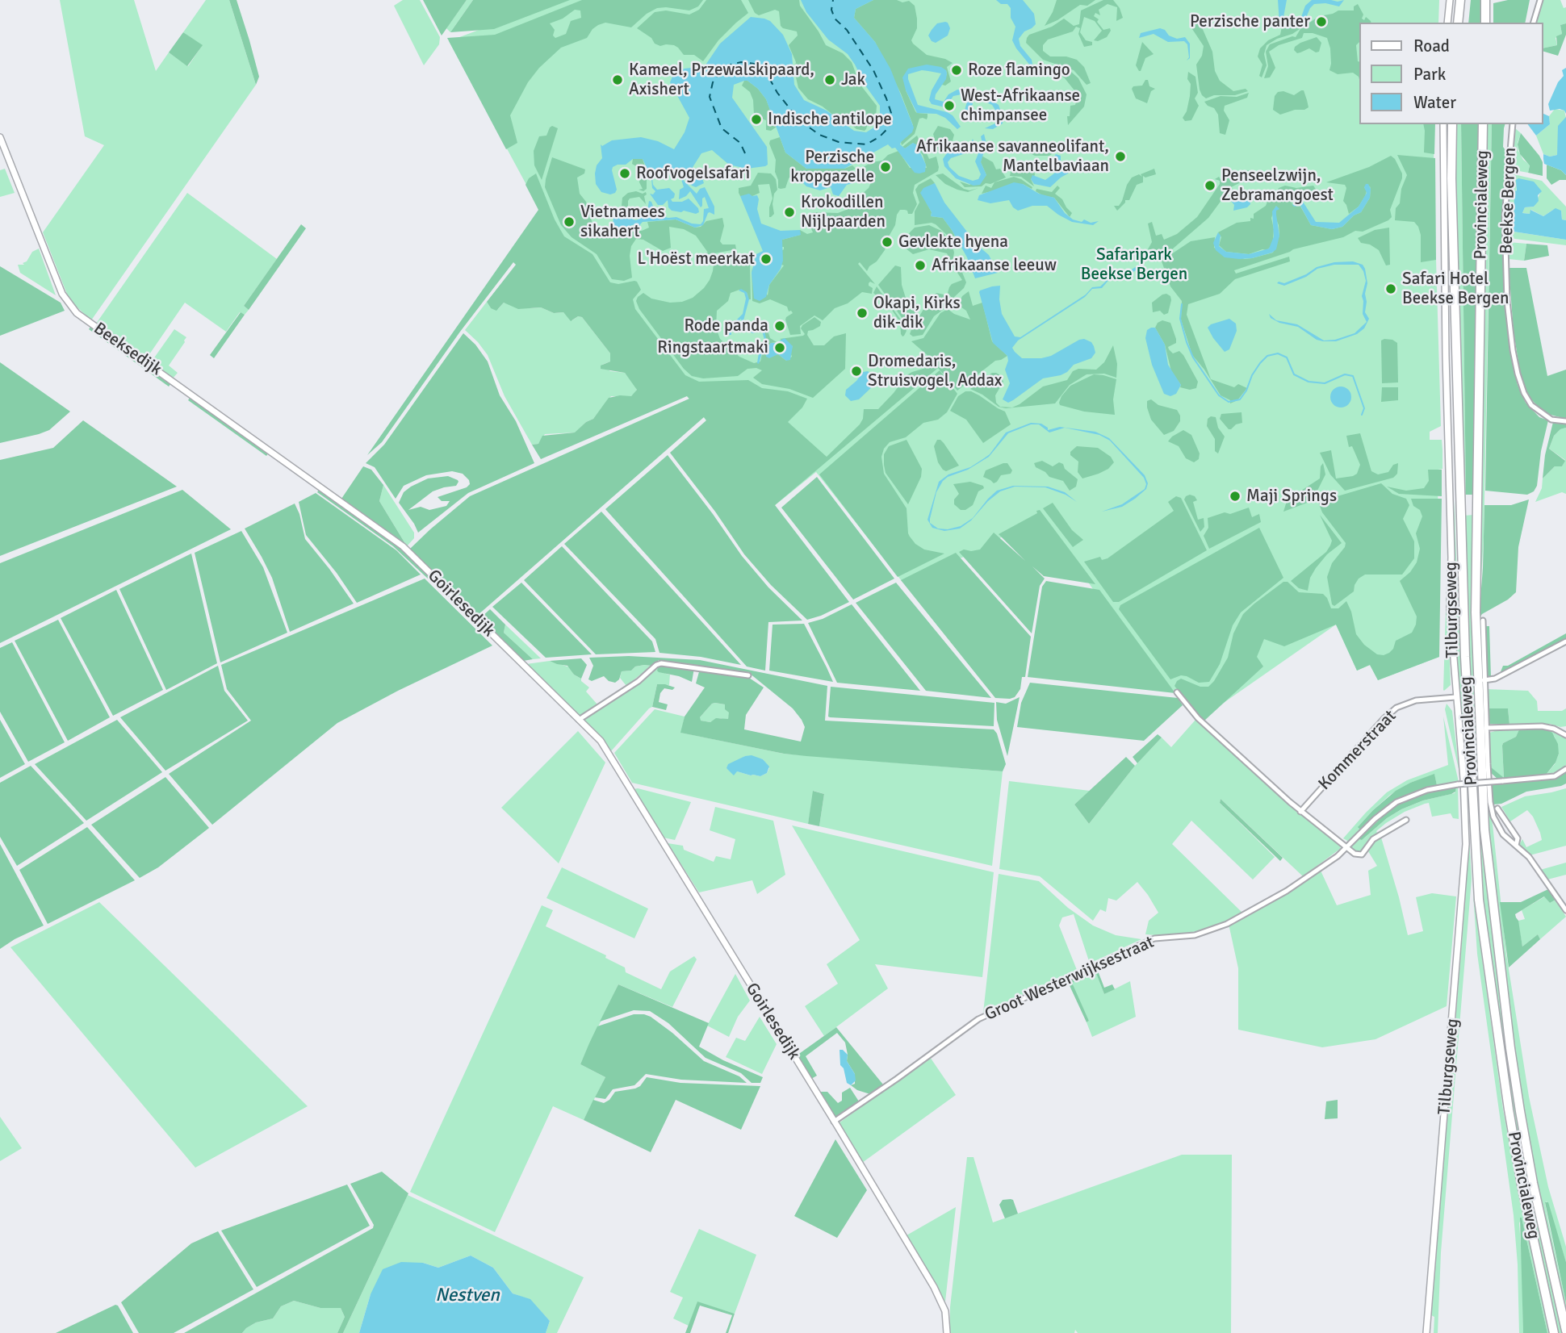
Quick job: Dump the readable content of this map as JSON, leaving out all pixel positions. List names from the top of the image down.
{
  "streets": {
    "highway": ["Provincialeweg"],
    "street": [
      "Beekse Bergen",
      "Beeksedijk",
      "Goirlesedijk",
      "Tilburgseweg",
      "Kommerstraat",
      "Groot Westerwijksestraat"
    ]
  },
  "crossings": [
    ["Beeksedijk", "Goirlesedijk"],
    ["Goirlesedijk", "Groot Westerwijksestraat"],
    ["Tilburgseweg", "Kommerstraat"]
  ],
  "water": ["Nestven"],
  "parks": ["Safaripark Beekse Bergen"],
  "places": [
    "Perzische panter",
    "Roze flamingo",
    "Kameel, Przewalskipaard, Axishert",
    "Jak",
    "West-Afrikaanse chimpansee",
    "Indische antilope",
    "Afrikaanse savanneolifant, Mantelbaviaan",
    "Perzische kropgazelle",
    "Roofvogelsafari",
    "Penseelzwijn, Zebramangoest",
    "Krokodillen Nijlpaarden",
    "Vietnamees sikahert",
    "Gevlekte hyena",
    "L'Hoëst meerkat",
    "Afrikaanse leeuw",
    "Safari Hotel Beekse Bergen",
    "Okapi, Kirks dik-dik",
    "Rode panda",
    "Ringstaartmaki",
    "Dromedaris, Struisvogel, Addax",
    "Maji Springs"
  ],
  "legend": ["Road", "Park", "Water"]
}
